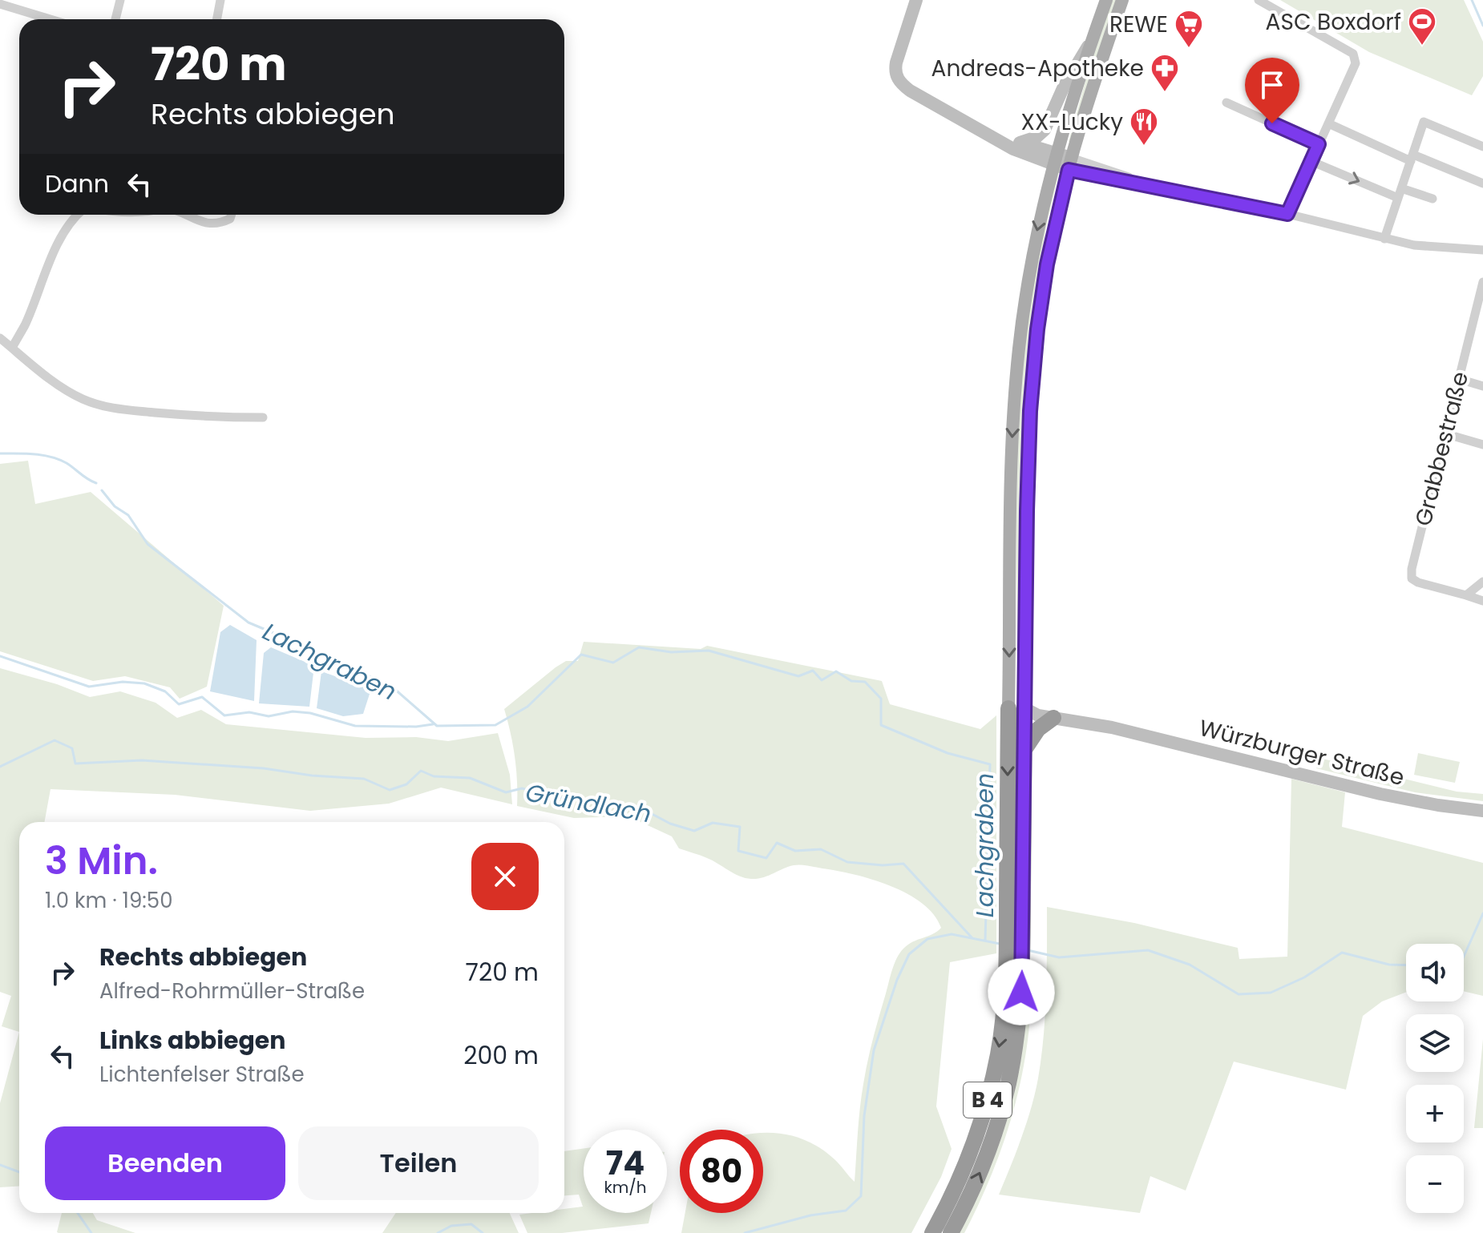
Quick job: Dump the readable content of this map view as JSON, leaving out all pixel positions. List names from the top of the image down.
{
  "streets": {
    "highway": ["B 4"],
    "main road": ["Würzburger Straße"],
    "street": ["Grabbestraße"]
  },
  "crossings": [
    ["Würzburger Straße", "B 4"]
  ],
  "water": ["Lachgraben", "Gründlach"],
  "places": {
    "sports": ["ASC Boxdorf"],
    "supermarket": ["REWE"],
    "pharmacy": ["Andreas-Apotheke"],
    "restaurant": ["XX-Lucky"]
  },
  "page": {
    "turn": ["720 m", "Rechts abbiegen"],
    "then": "Dann",
    "heading": ["3 Min.", "1.0 km · 19:50"],
    "list": [
      {
        "name": "Rechts abbiegen",
        "note": "Alfred-Rohrmüller-Straße",
        "value": "720 m"
      },
      {
        "name": "Links abbiegen",
        "note": "Lichtenfelser Straße",
        "value": "200 m"
      }
    ],
    "map_buttons": ["+", "−"],
    "buttons": ["Beenden", "Teilen"],
    "speed": "74 km/h",
    "limit": "80"
  }
}
